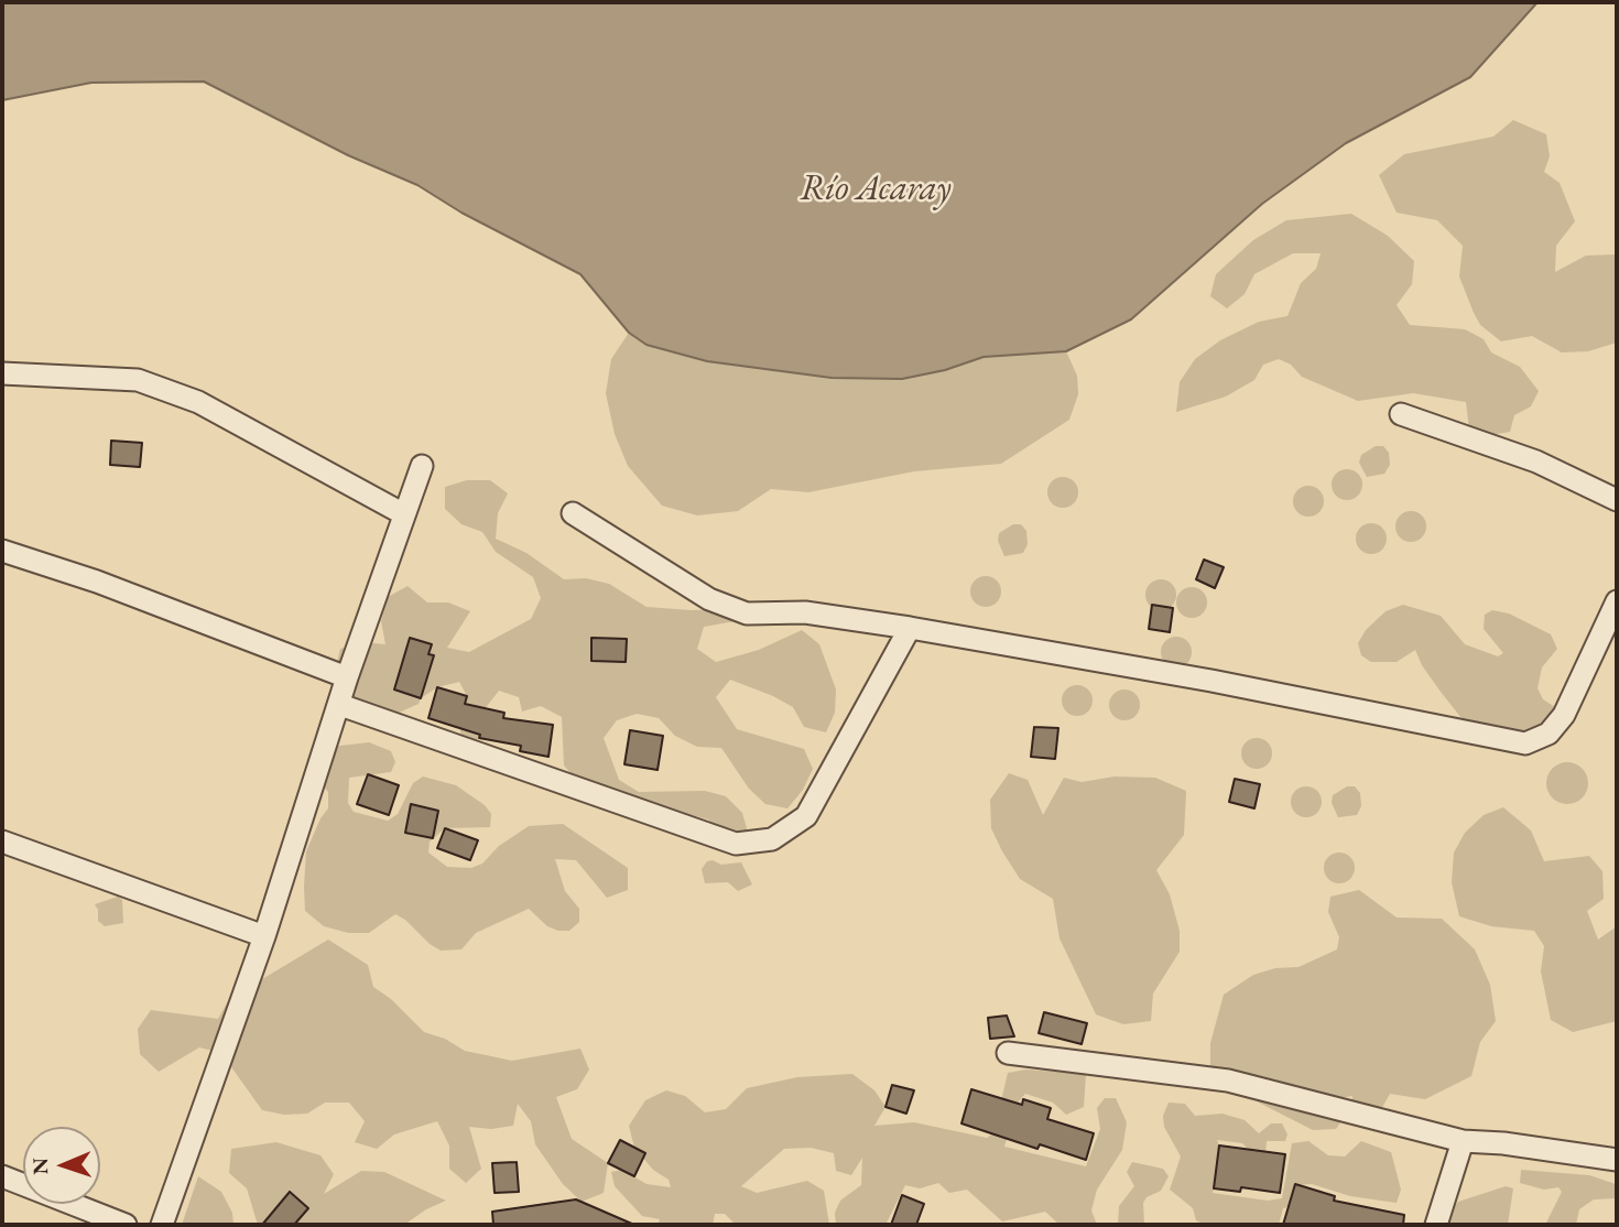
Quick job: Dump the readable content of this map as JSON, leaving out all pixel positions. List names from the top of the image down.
{
  "water": ["Río Acaray"],
  "north": "left"
}
